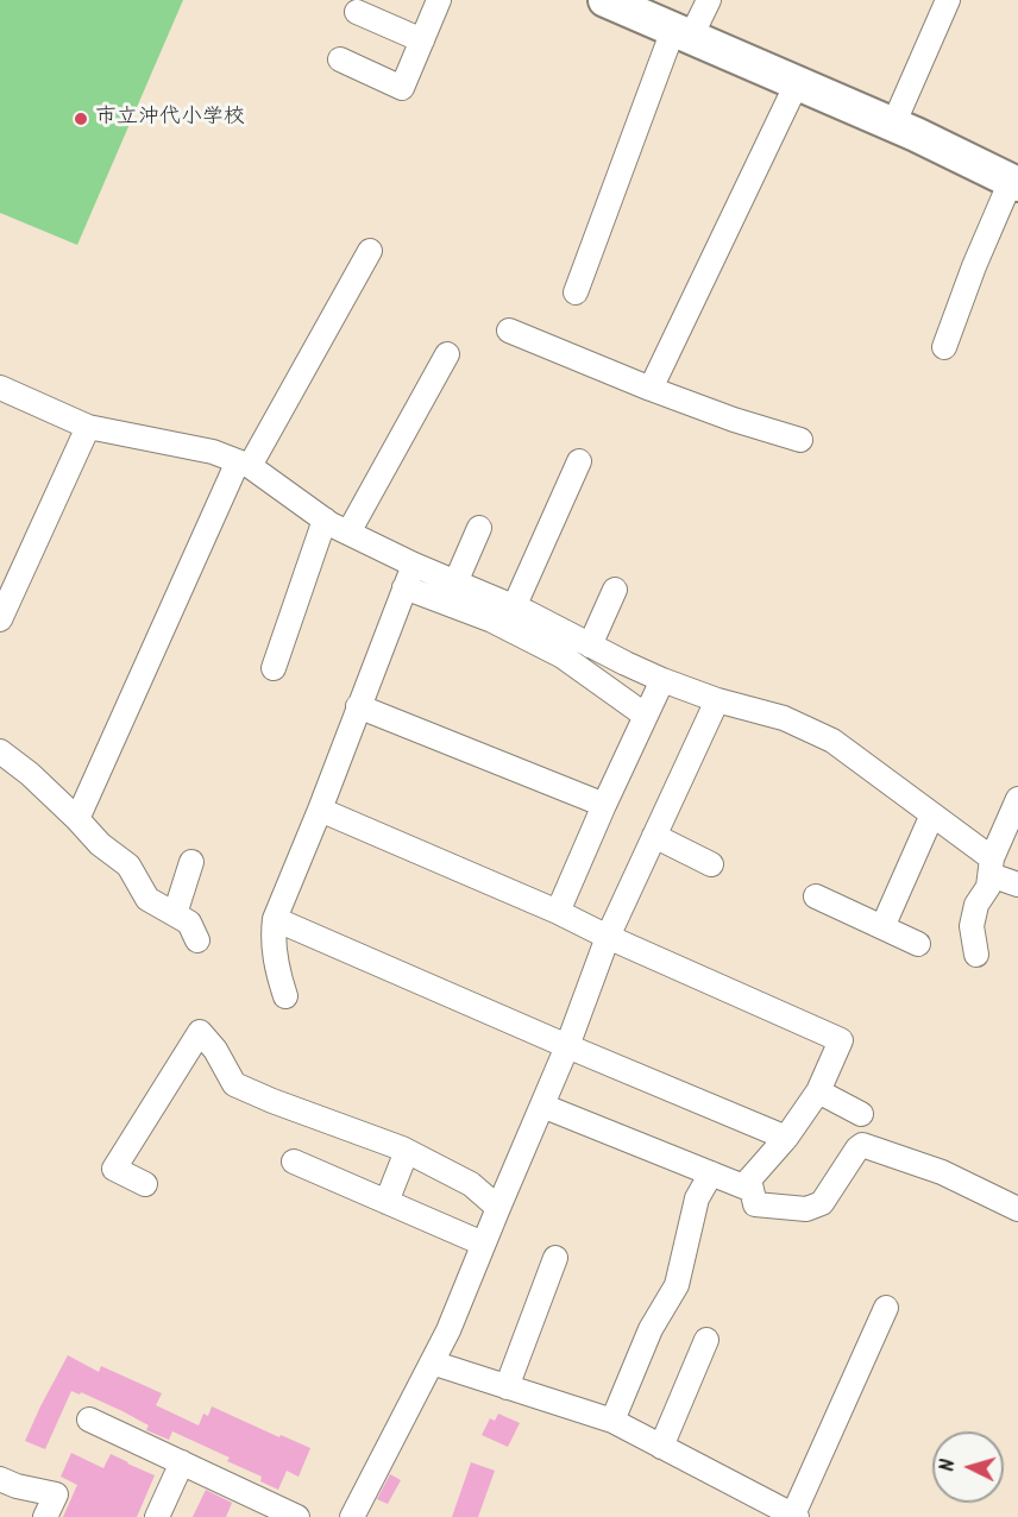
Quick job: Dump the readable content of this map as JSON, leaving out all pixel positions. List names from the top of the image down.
{
  "places": ["市立沖代小学校"],
  "north": "left"
}
